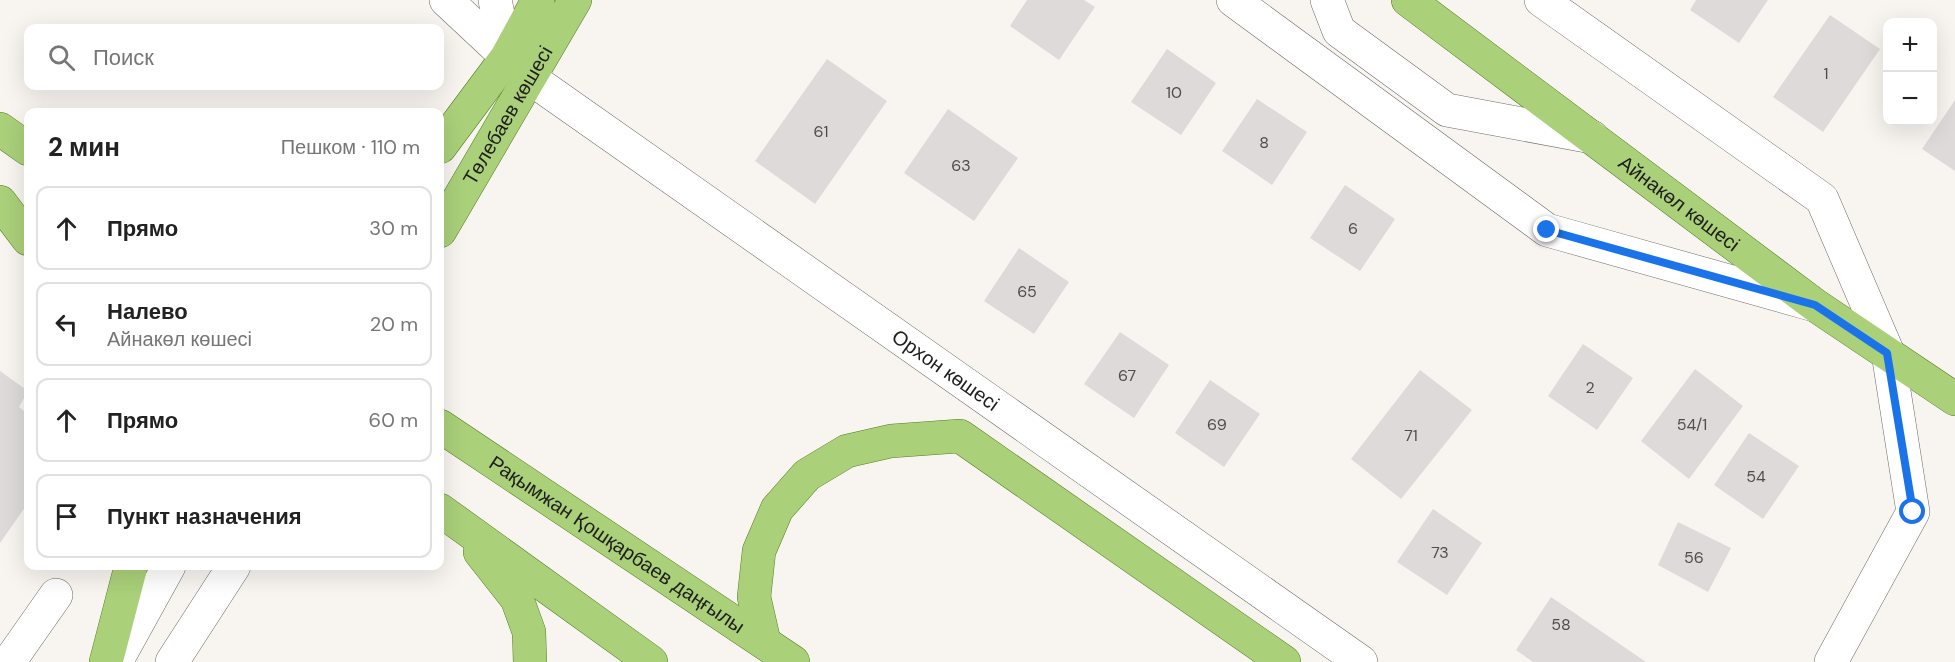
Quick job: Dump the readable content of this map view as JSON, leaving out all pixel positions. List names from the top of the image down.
{
  "streets": {
    "main road": ["Төлебаев көшесі", "Айнакөл көшесі", "Рақымжан Қошқарбаев даңғылы"],
    "street": ["Орхон көшесі"]
  },
  "crossings": [
    ["Төлебаев көшесі", "Орхон көшесі"]
  ],
  "house_numbers": [
    "1",
    "10",
    "61",
    "8",
    "63",
    "6",
    "65",
    "67",
    "2",
    "69",
    "54/1",
    "71",
    "54",
    "73",
    "56",
    "58"
  ],
  "page": {
    "map_buttons": ["+", "−"],
    "search": "Поиск",
    "heading": ["2 мин", "Пешком · 110 m"],
    "list": [
      ["Прямо", "30 m"],
      ["Налево", "Айнакөл көшесі", "20 m"],
      ["Прямо", "60 m"],
      "Пункт назначения"
    ]
  }
}
